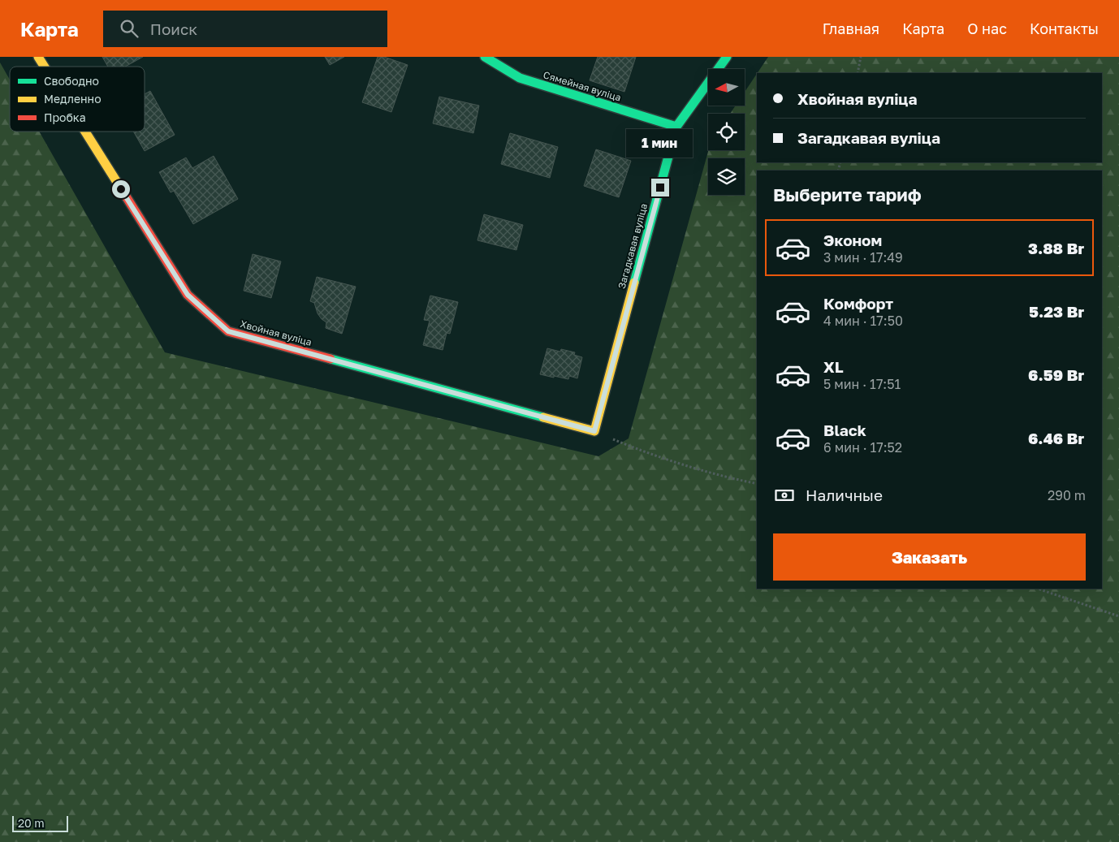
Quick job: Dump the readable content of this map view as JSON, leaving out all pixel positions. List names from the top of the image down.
{
  "streets": {
    "street": ["Сямейная вуліца", "Загадкавая вуліца", "Хвойная вуліца"]
  },
  "crossings": [
    ["Сямейная вуліца", "Загадкавая вуліца"],
    ["Загадкавая вуліца", "Хвойная вуліца"]
  ],
  "legend": ["Свободно", "Медленно", "Пробка"],
  "scale_bar": "20 m",
  "north": "left",
  "page": {
    "header": "Карта",
    "search": "Поиск",
    "nav": [
      "Главная",
      "Карта",
      "О нас",
      "Контакты"
    ],
    "banner": ["Хвойная вуліца", "Загадкавая вуліца"],
    "bubble": "1 мин",
    "heading": "Выберите тариф",
    "list": [
      {
        "name": "Эконом",
        "note": "3 мин · 17:49",
        "value": "3.88 Br"
      },
      {
        "name": "Комфорт",
        "note": "4 мин · 17:50",
        "value": "5.23 Br"
      },
      {
        "name": "XL",
        "note": "5 мин · 17:51",
        "value": "6.59 Br"
      },
      {
        "name": "Black",
        "note": "6 мин · 17:52",
        "value": "6.46 Br"
      }
    ],
    "pay": ["Наличные", "290 m"],
    "buttons": "Заказать",
    "scale": "20 m"
  }
}
